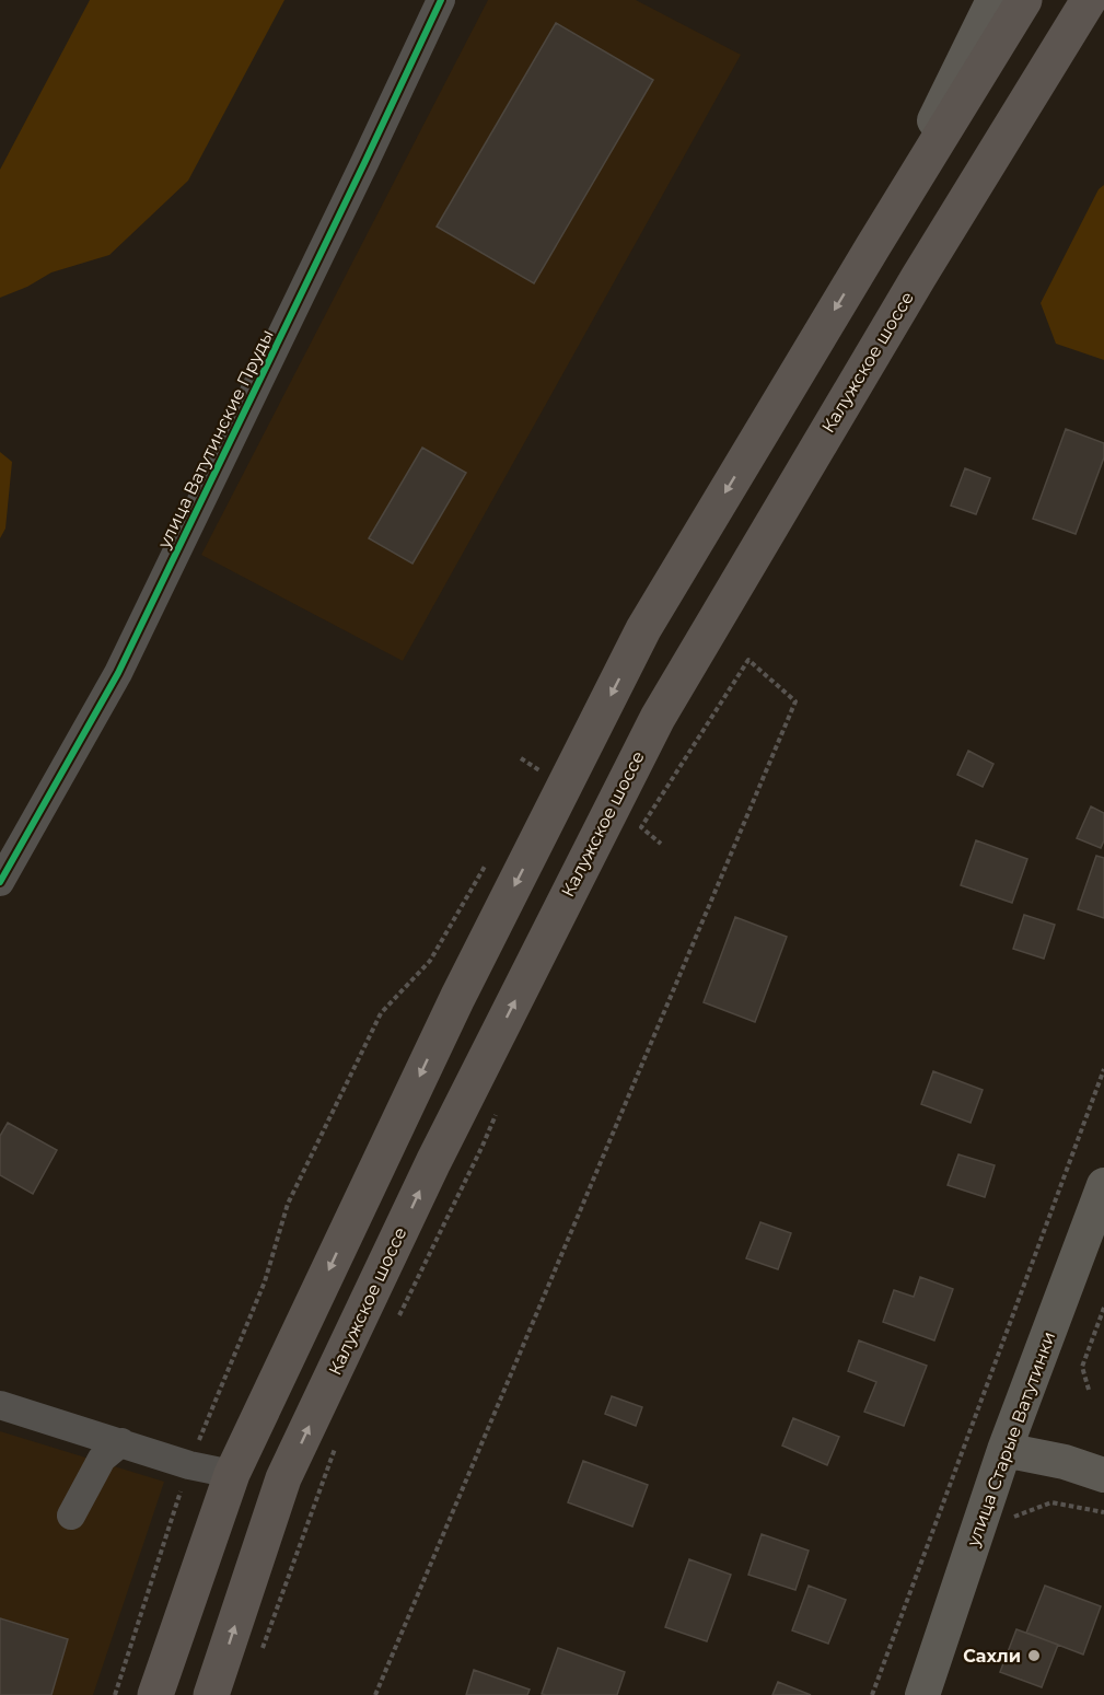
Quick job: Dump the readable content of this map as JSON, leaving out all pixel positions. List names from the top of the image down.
{
  "streets": {
    "highway": ["Калужское шоссе"],
    "main road": ["улица Старые Ватутинки"],
    "street": ["улица Ватутинские Пруды"]
  },
  "places": ["Сахли"]
}
